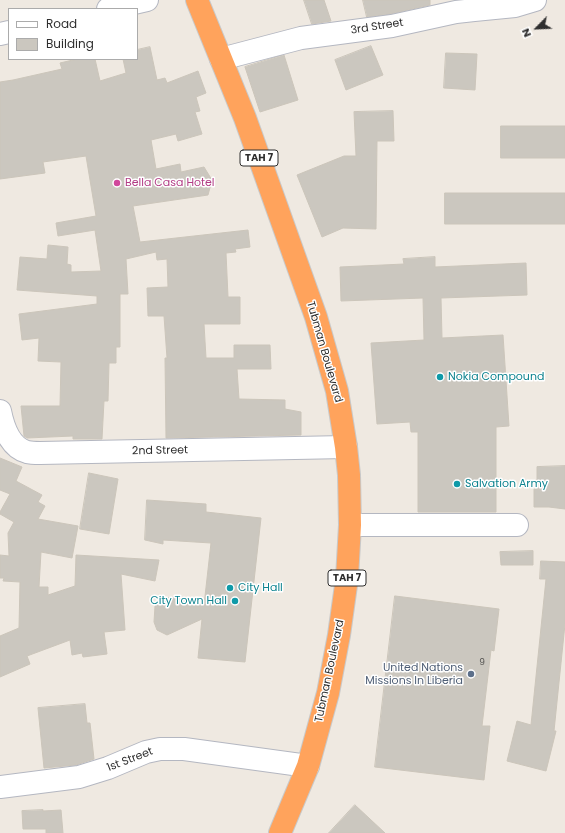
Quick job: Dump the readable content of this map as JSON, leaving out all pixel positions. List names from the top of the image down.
{
  "streets": {
    "highway": ["TAH 7", "Tubman Boulevard"],
    "street": ["3rd Street", "2nd Street", "1st Street"]
  },
  "crossings": [
    ["3rd Street", "Tubman Boulevard"],
    ["Tubman Boulevard", "2nd Street"],
    ["Tubman Boulevard", "1st Street"]
  ],
  "places": [
    "Bella Casa Hotel",
    "Nokia Compound",
    "Salvation Army",
    "City Hall",
    "City Town Hall",
    "United Nations Missions In Liberia"
  ],
  "house_numbers": ["9"],
  "legend": ["Road", "Building"],
  "north": "bottom left"
}
